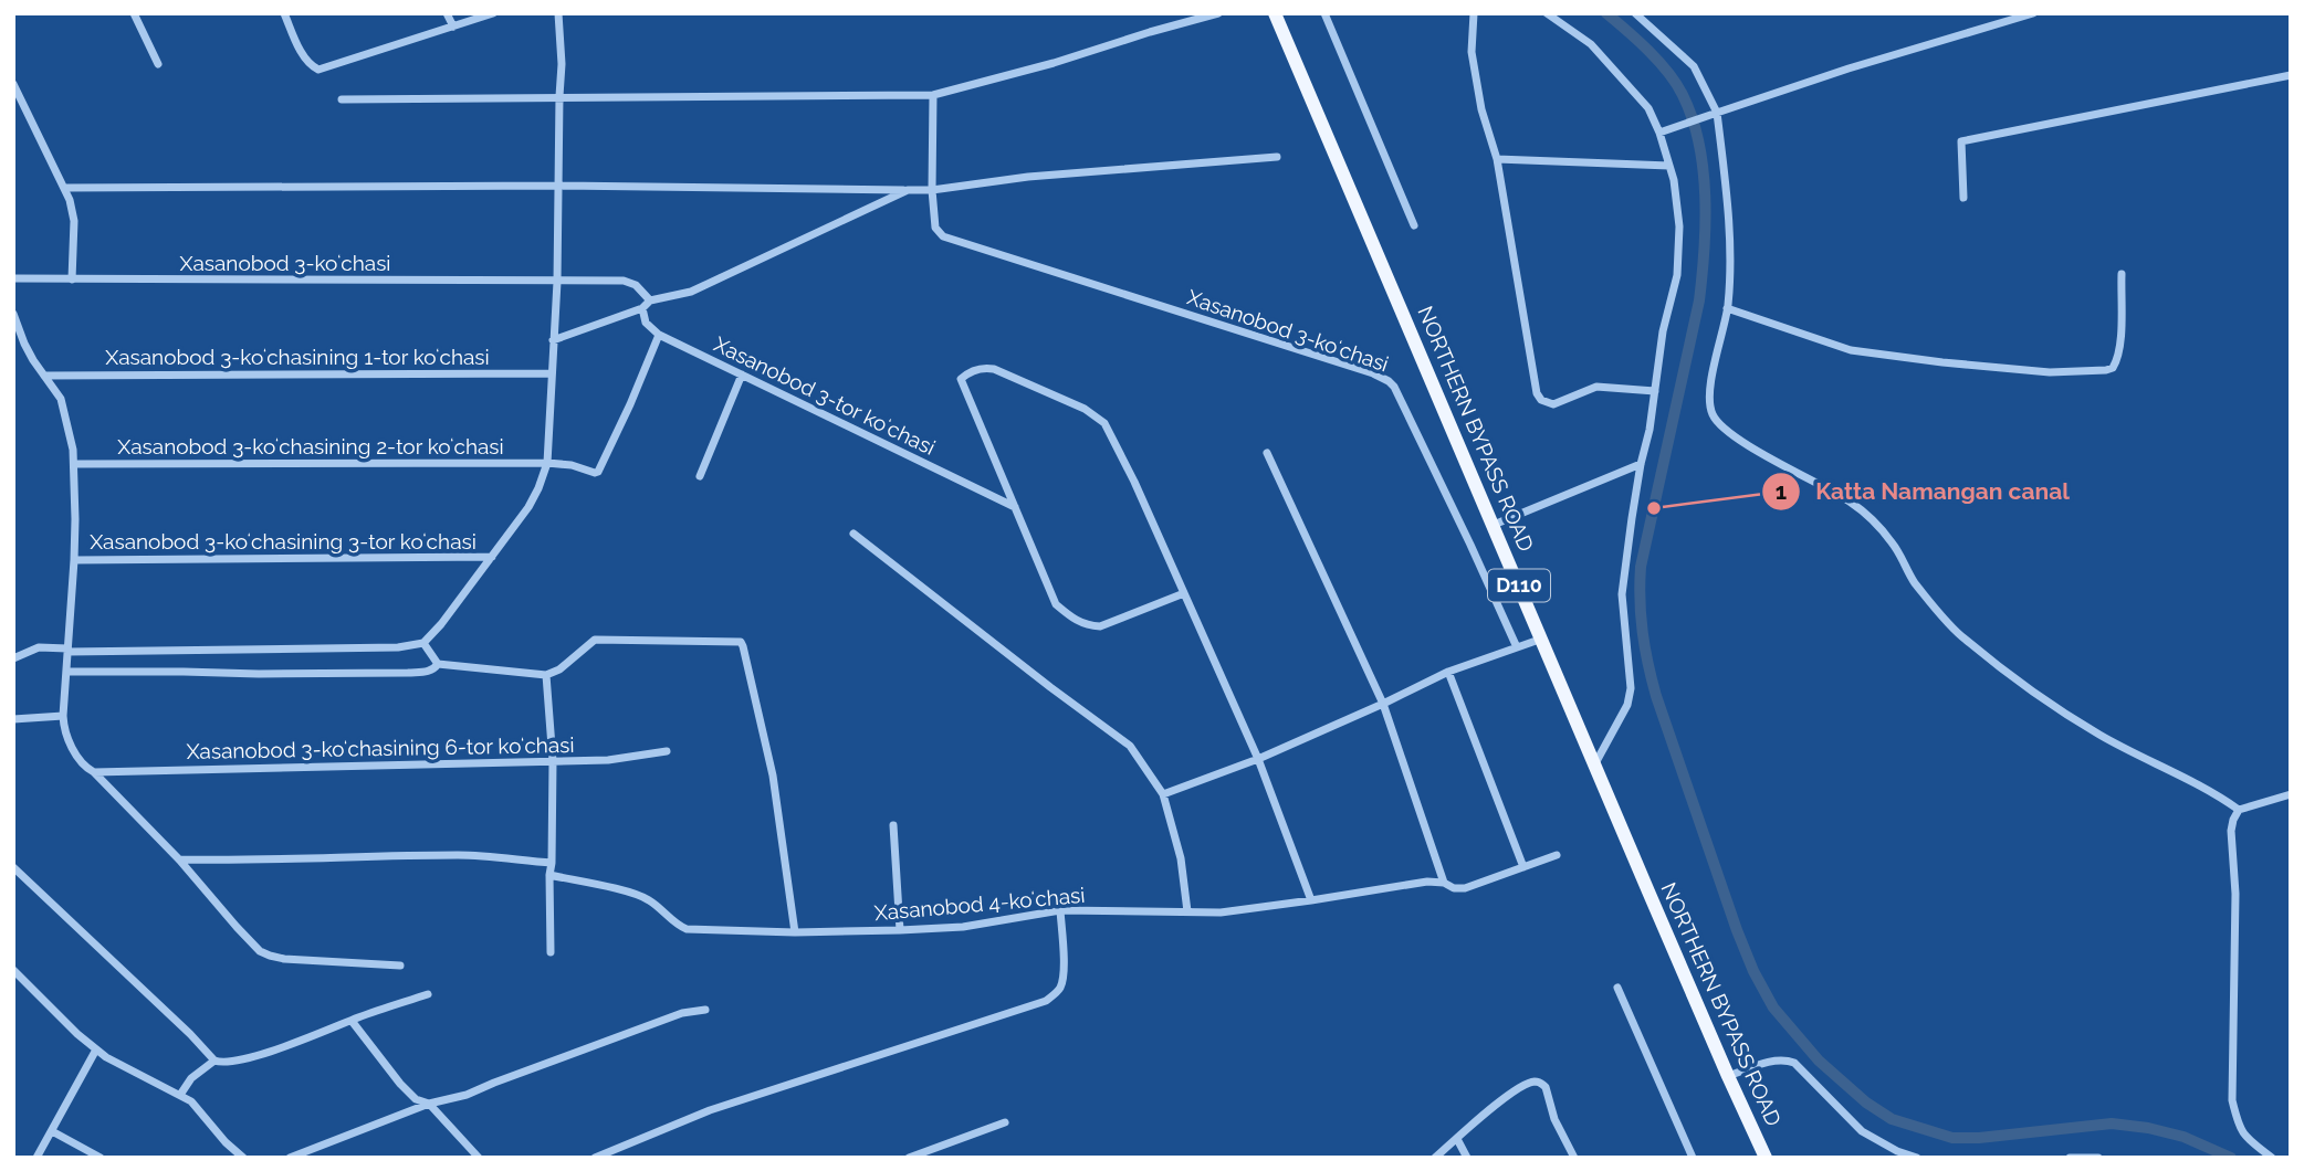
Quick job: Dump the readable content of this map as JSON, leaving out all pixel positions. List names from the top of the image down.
{
  "streets": {
    "main road": ["NORTHERN BYPASS ROAD", "D110"],
    "street": [
      "Xasanobod 3-koʻchasi",
      "Xasanobod 3-koʻchasining 1-tor koʻchasi",
      "Xasanobod 3-tor koʻchasi",
      "Xasanobod 3-koʻchasining 2-tor koʻchasi",
      "Xasanobod 3-koʻchasining 3-tor koʻchasi",
      "Xasanobod 3-koʻchasining 6-tor koʻchasi",
      "Xasanobod 4-koʻchasi"
    ]
  },
  "crossings": [
    ["Xasanobod 3-tor koʻchasi", "Xasanobod 3-koʻchasining 2-tor koʻchasi"]
  ],
  "places": ["Katta Namangan canal"]
}
